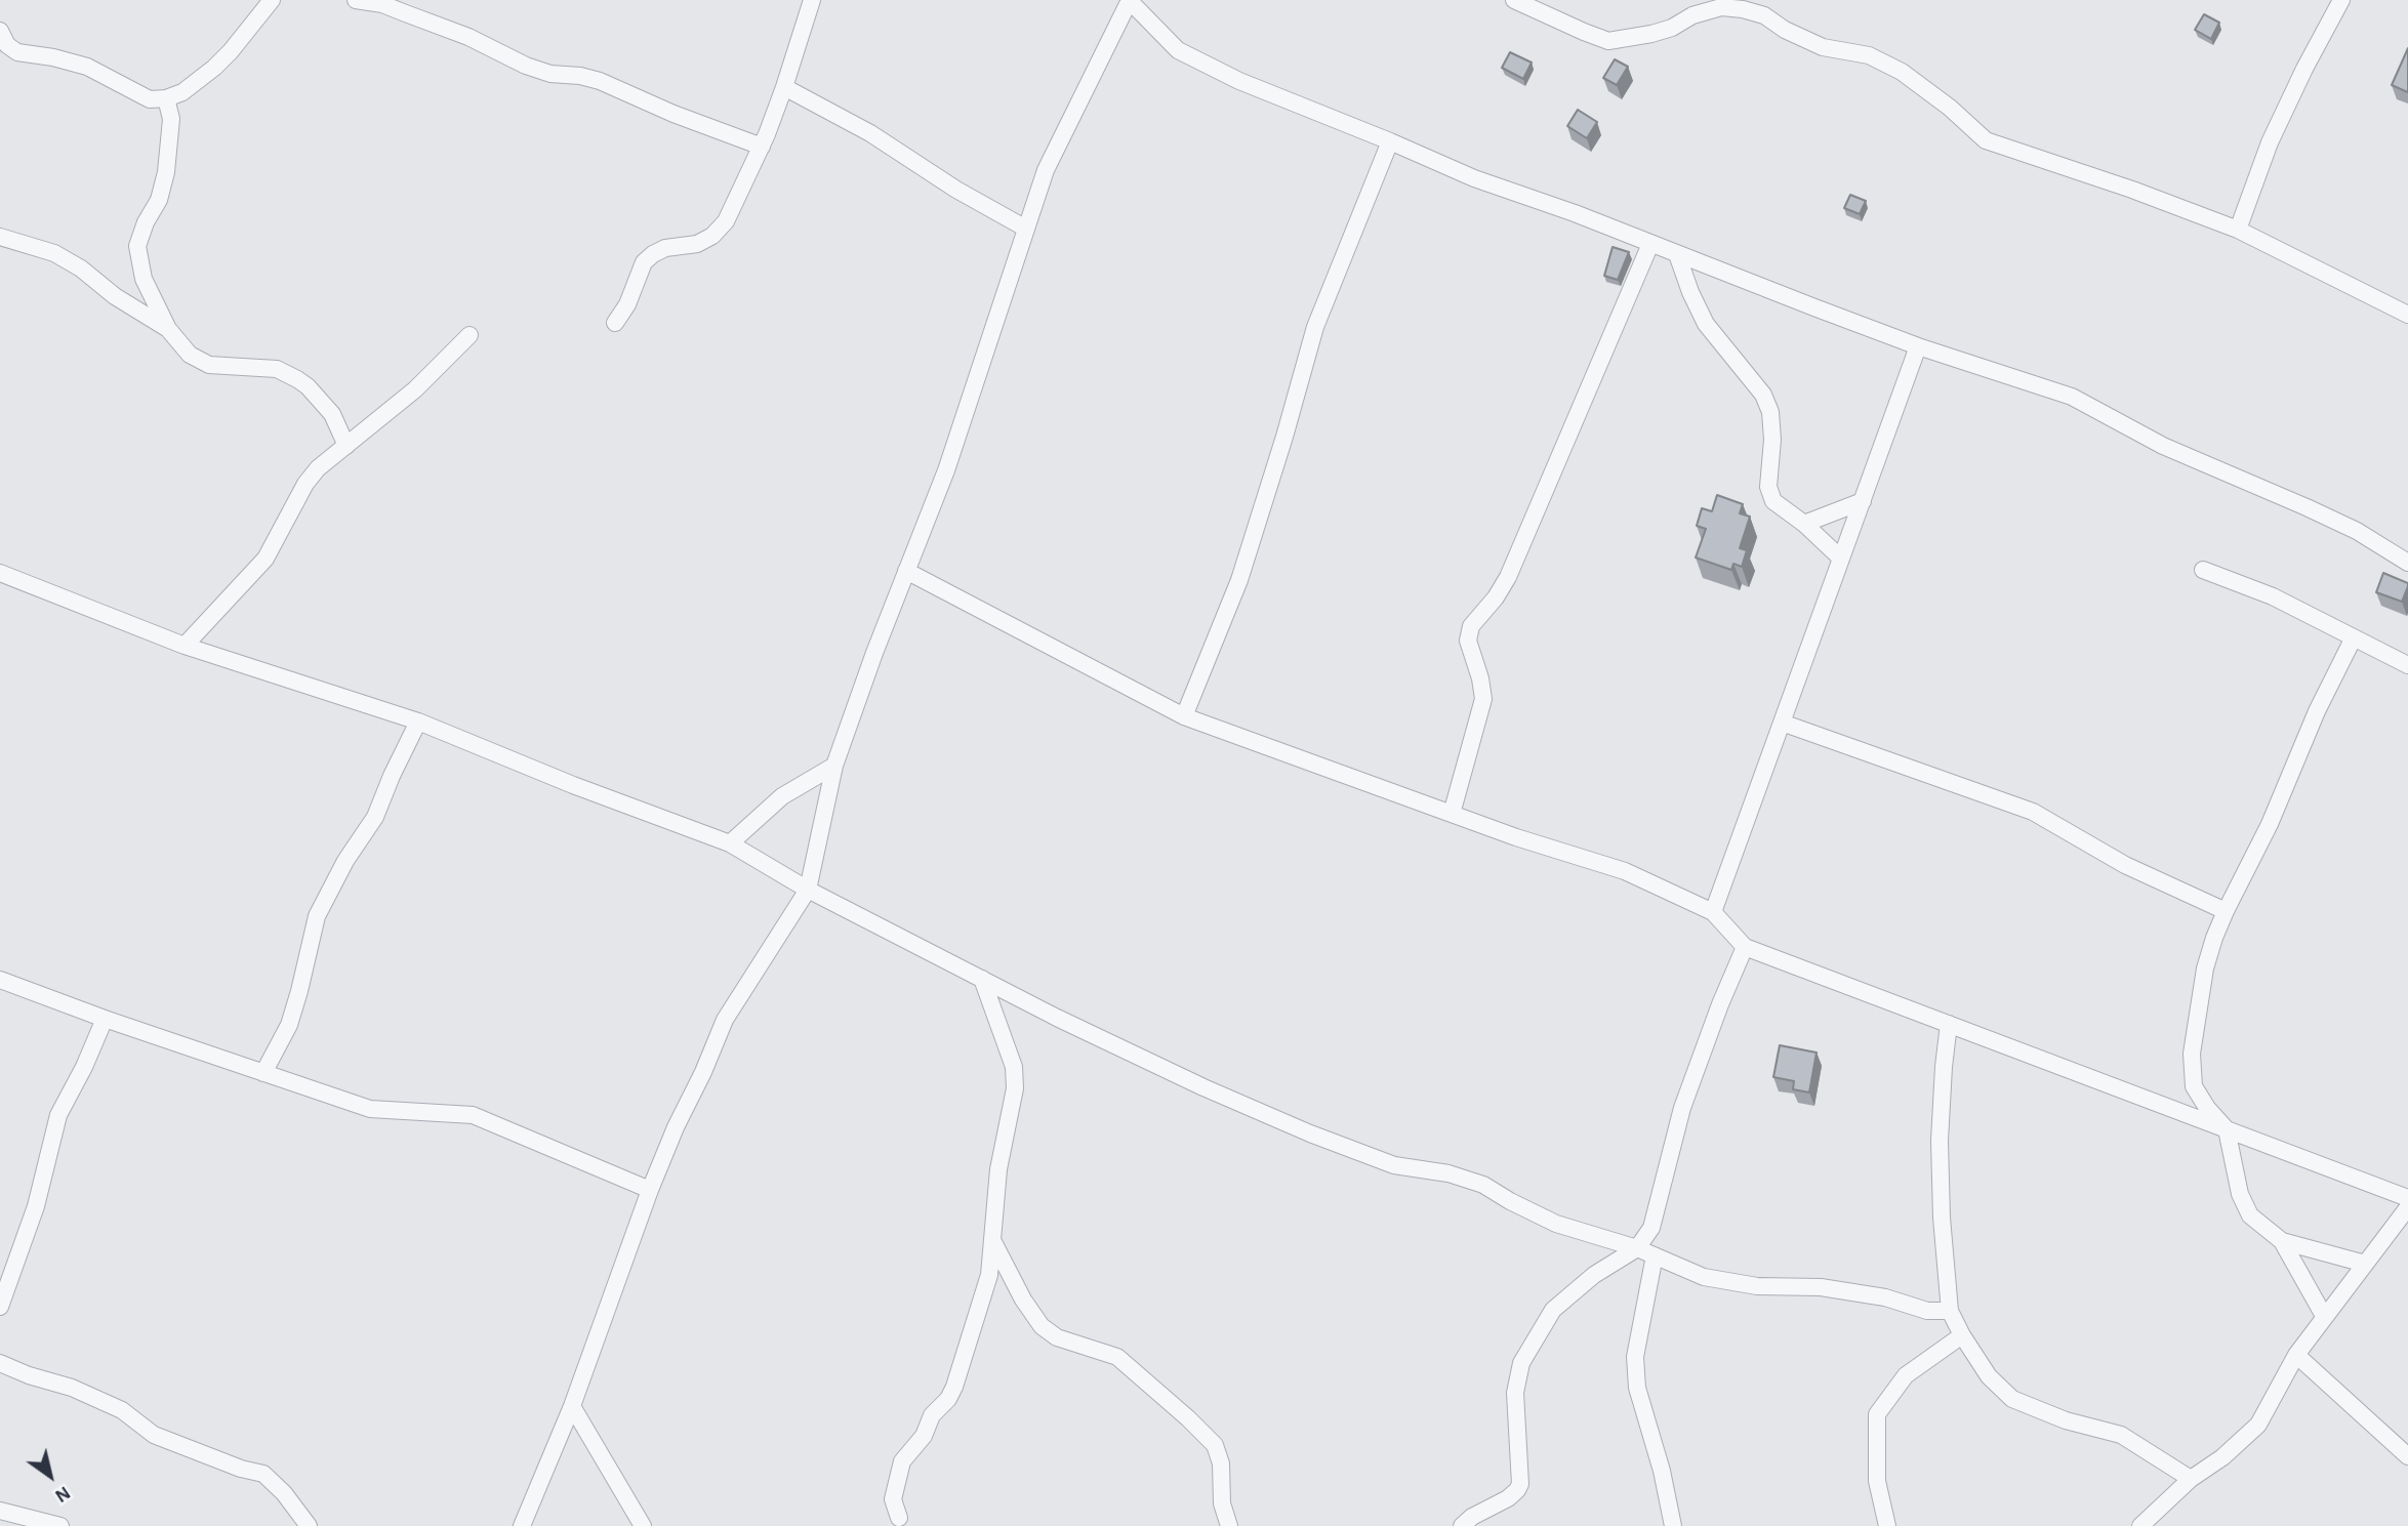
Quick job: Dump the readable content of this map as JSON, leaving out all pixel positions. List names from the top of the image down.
{
  "north": "bottom right"
}
